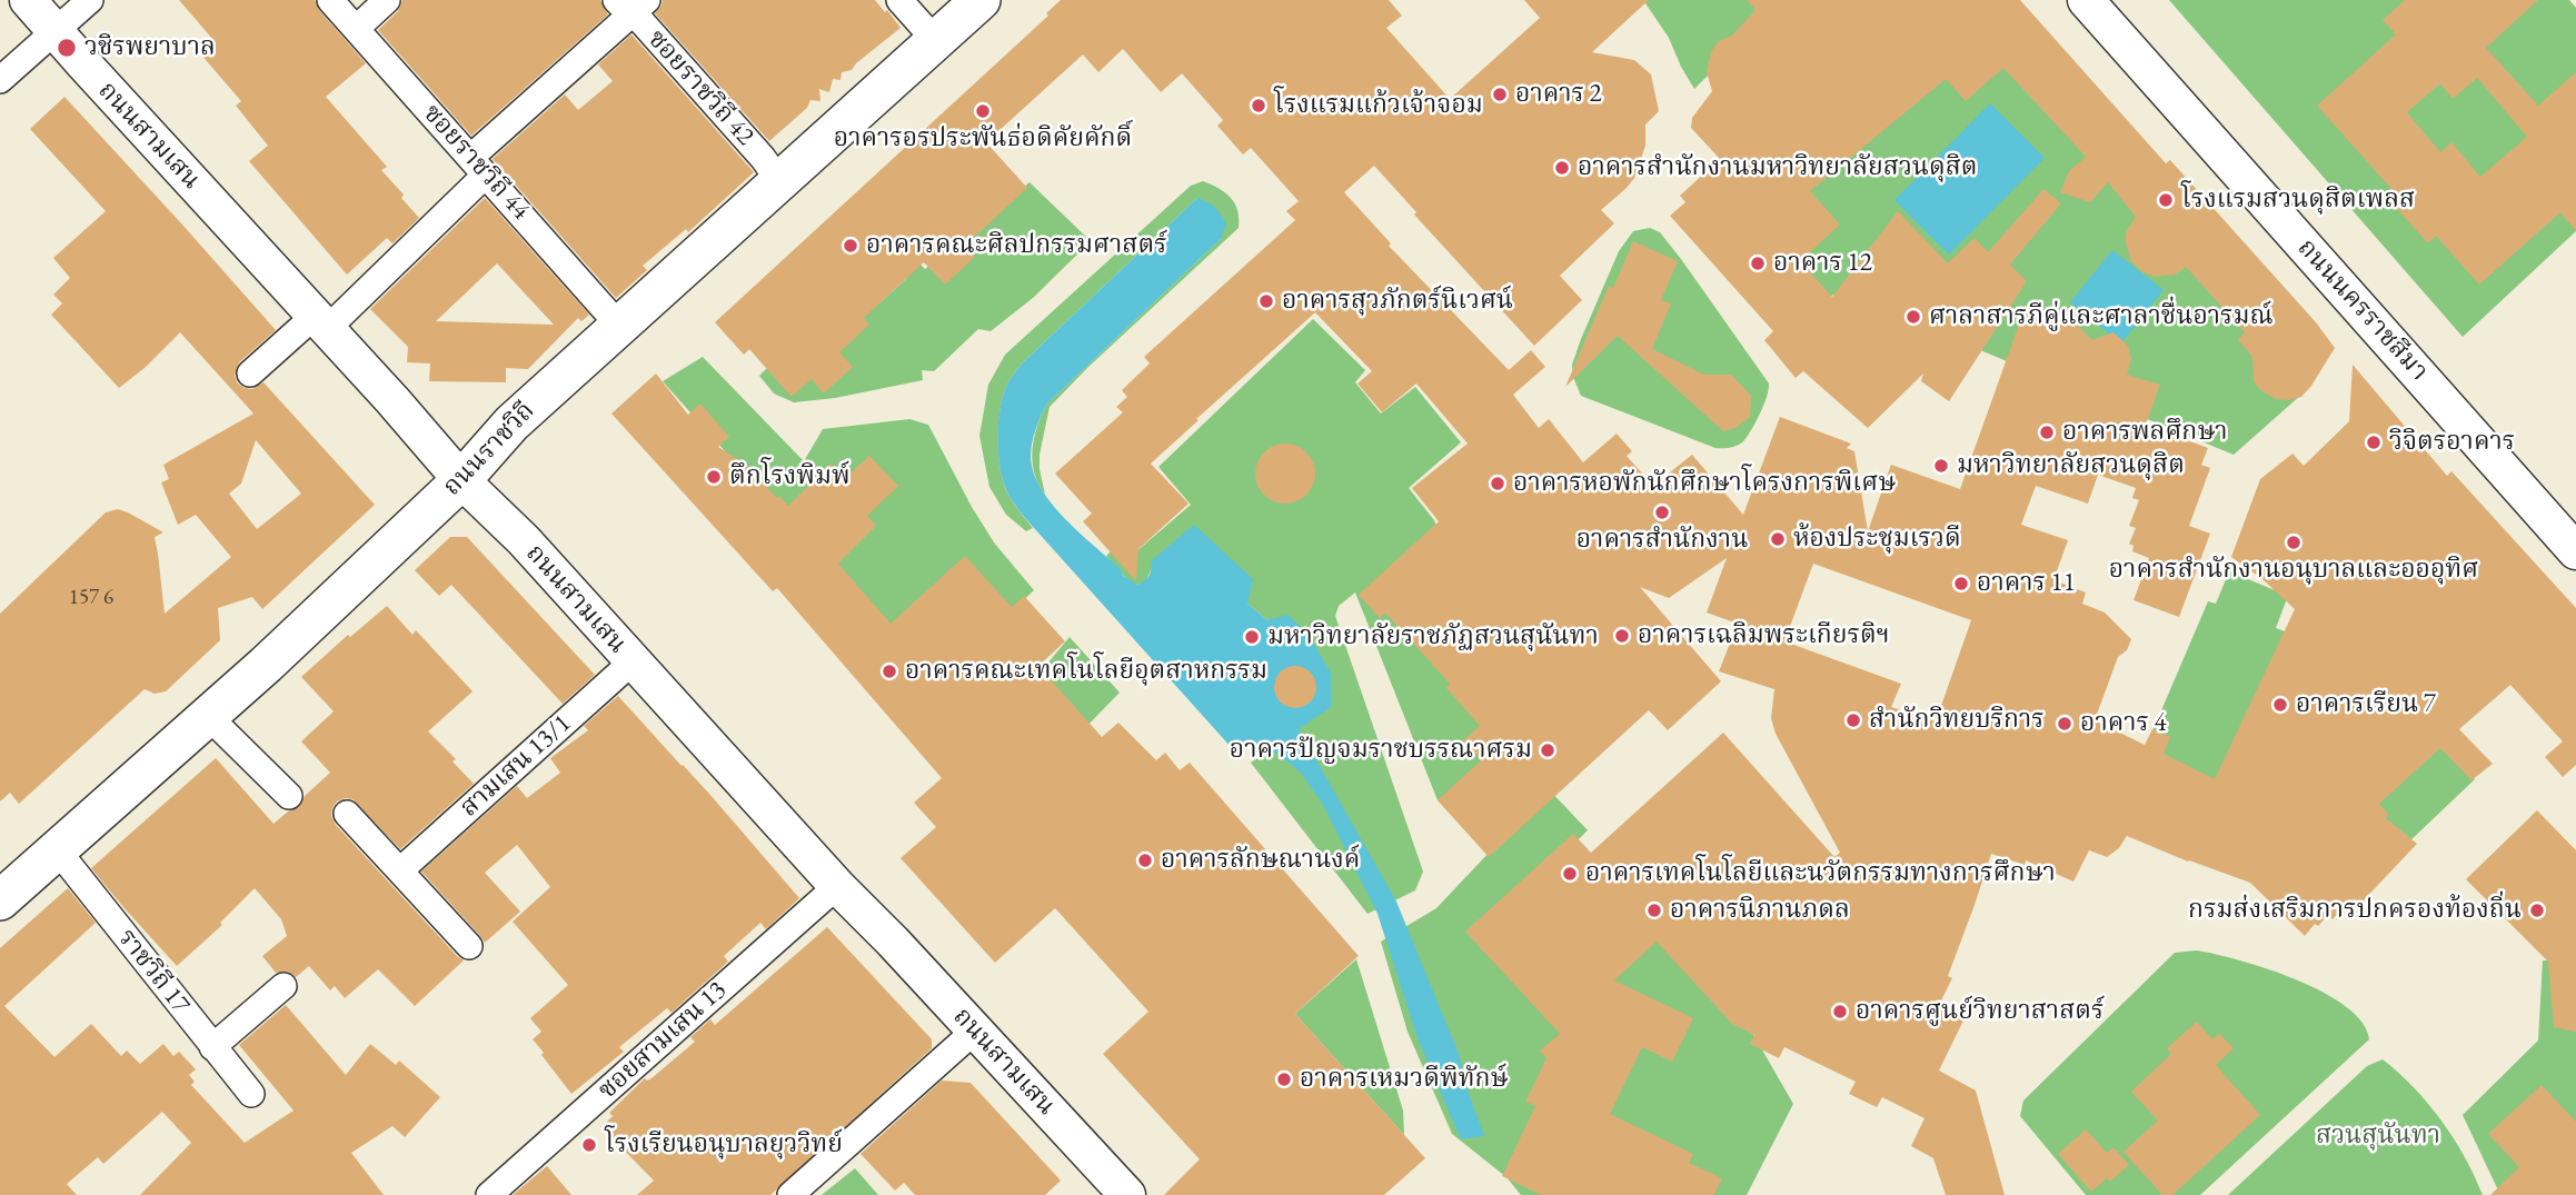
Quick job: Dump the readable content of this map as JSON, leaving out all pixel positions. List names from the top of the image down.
{
  "streets": {
    "main road": ["ถนนสามเสน", "ถนนนครราชสีมา", "ถนนราชวิถี"],
    "street": [
      "ซอยราชวิถี 42",
      "ซอยราชวิถี 44",
      "สามเสน 13/1",
      "ราชวิถี 17",
      "ซอยสามเสน 13"
    ]
  },
  "crossings": [
    ["ซอยราชวิถี 42", "ถนนราชวิถี"],
    ["ถนนสามเสน", "ถนนราชวิถี"],
    ["ถนนสามเสน", "สามเสน 13/1"],
    ["ถนนสามเสน", "ซอยสามเสน 13"],
    ["ซอยราชวิถี 44", "ถนนราชวิถี"],
    ["ถนนราชวิถี", "ราชวิถี 17"]
  ],
  "parks": ["สวนสุนันทา"],
  "places": [
    "วชิรพยาบาล",
    "อาคาร 2",
    "โรงแรมแก้วเจ้าจอม",
    "อาคารอรประพันธ่อดิคัยคักดิ์",
    "อาคารสำนักงานมหาวิทยาลัยสวนดุสิต",
    "โรงแรมสวนดุสิตเพลส",
    "อาคารคณะศิลปกรรมศาสตร์",
    "อาคาร 12",
    "อาคารสุวภักตร์นิเวศน์",
    "ศาลาสารภีคู่และศาลาชื่นอารมณ์",
    "อาคารพลศึกษา",
    "วิจิตรอาคาร",
    "มหาวิทยาลัยสวนดุสิต",
    "ตึกโรงพิมพ์",
    "อาคารหอพักนักศึกษาโครงการพิเศษ",
    "อาคารสำนักงาน",
    "ห้องประชุมเรวดี",
    "อาคารสำนักงานอนุบาลและอออุทิศ",
    "อาคาร 11",
    "อาคารเฉลิมพระเกียรติฯ",
    "มหาวิทยาลัยราชภัฏสวนสุนันทา",
    "อาคารคณะเทคโนโลยีอุตสาหกรรม",
    "อาคารเรียน 7",
    "สำนักวิทยบริการ",
    "อาคาร 4",
    "อาคารปัญจมราชบรรณาศรม",
    "อาคารลักษณานงค์",
    "อาคารเทคโนโลยีและนวัตกรรมทางการศึกษา",
    "อาคารนิภานภดล",
    "กรมส่งเสริมการปกครองท้องถิ่น",
    "อาคารศูนย์วิทยาสาสตร์",
    "อาคารเหมวดีพิทักษ์",
    "โรงเรียนอนุบาลยุววิทย์"
  ],
  "house_numbers": ["157 6"]
}
